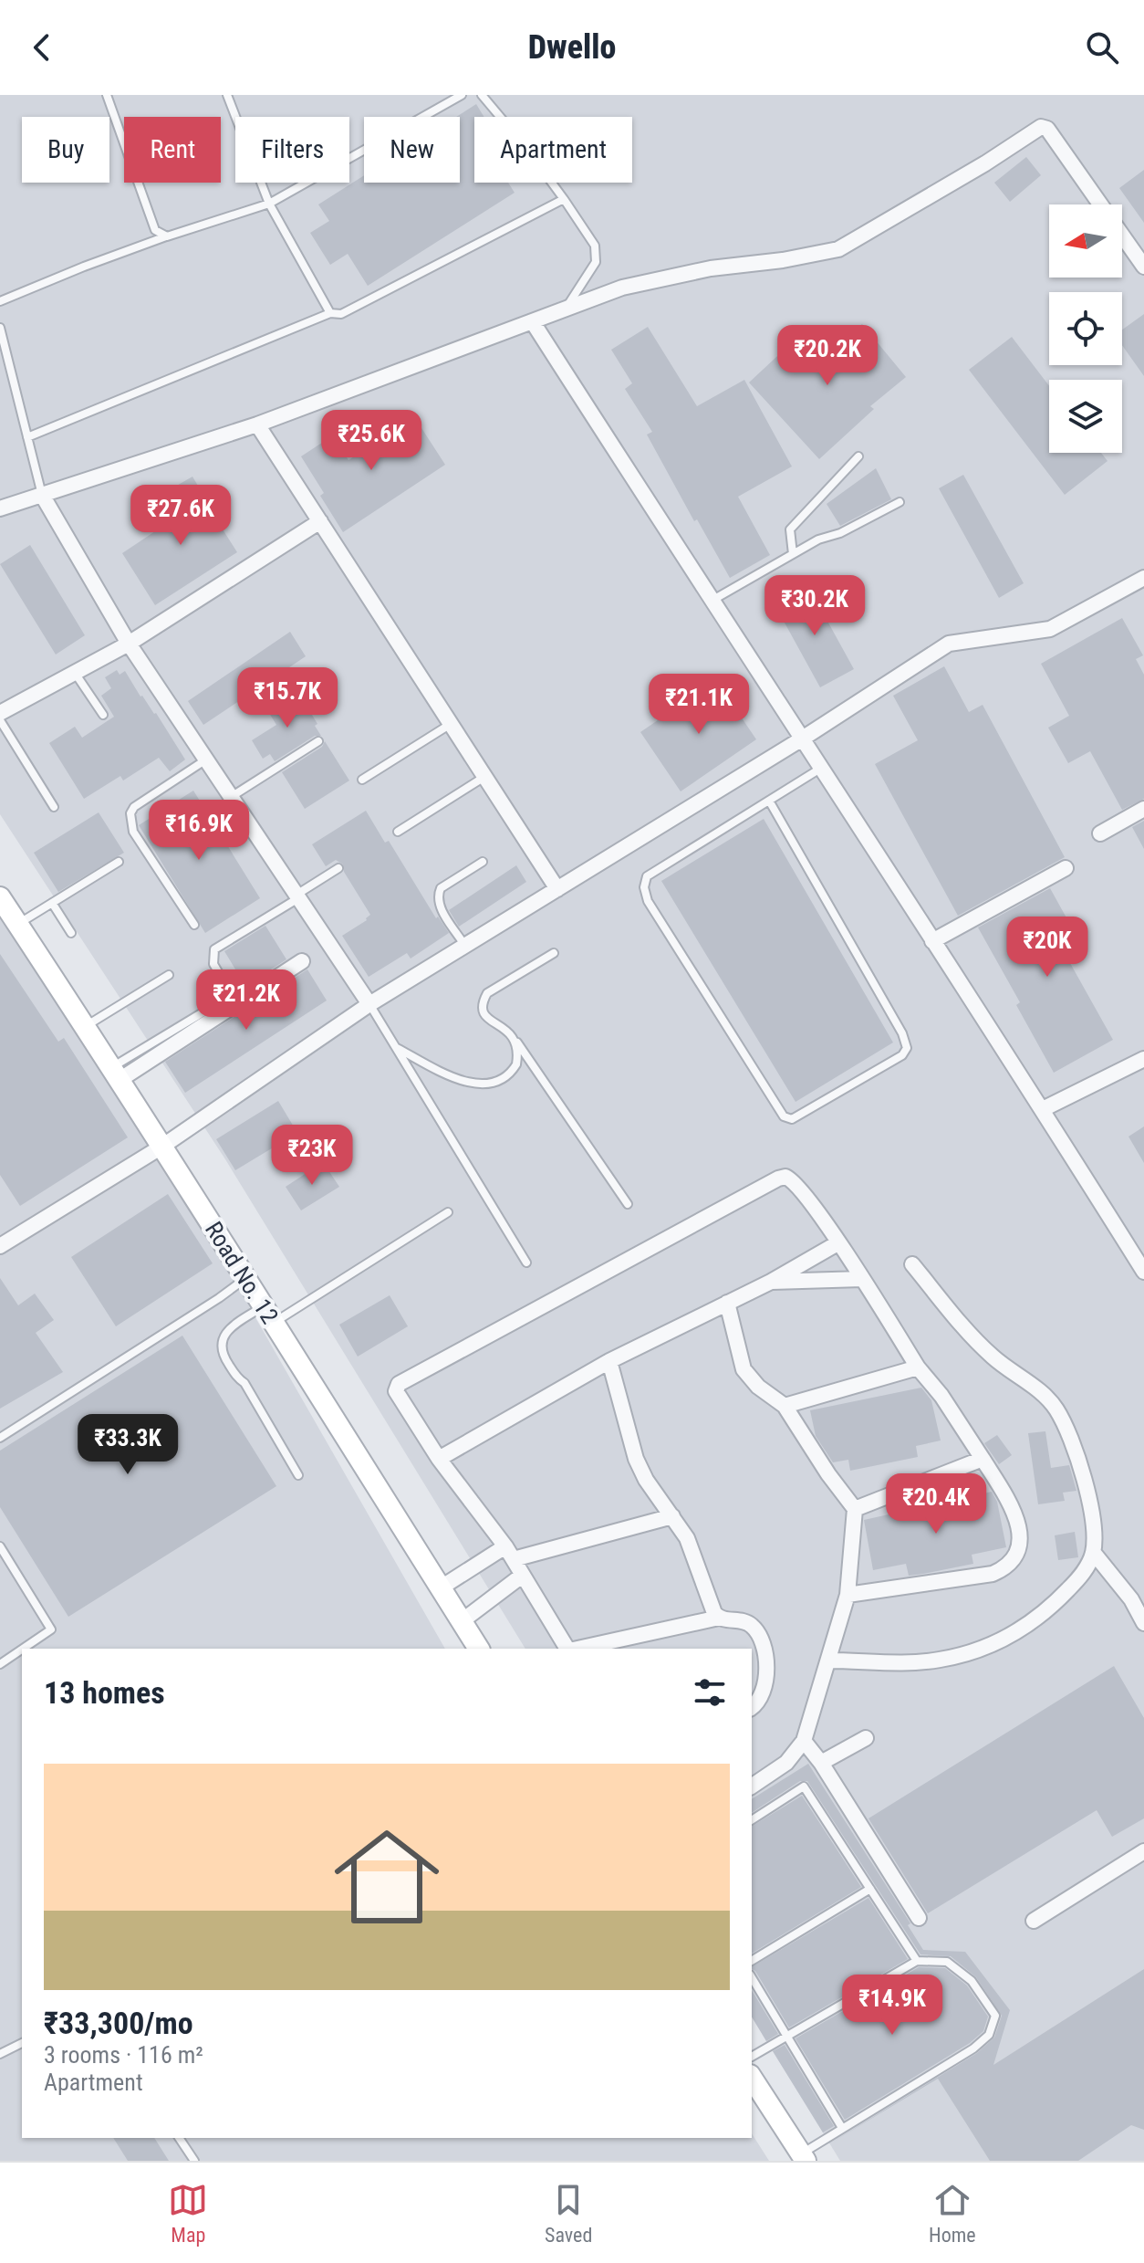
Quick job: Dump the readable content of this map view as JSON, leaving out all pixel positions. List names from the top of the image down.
{
  "streets": {
    "street": ["Road No. 12"]
  },
  "north": "left",
  "page": {
    "header": "Dwello",
    "chip": [
      "Buy",
      "Rent",
      "Filters",
      "New",
      "Apartment"
    ],
    "price": [
      "₹20.2K",
      "₹25.6K",
      "₹27.6K",
      "₹30.2K",
      "₹15.7K",
      "₹21.1K",
      "₹16.9K",
      "₹20K",
      "₹21.2K",
      "₹23K",
      "₹33.3K",
      "₹20.4K",
      "₹14.9K"
    ],
    "heading": "13 homes",
    "list": [
      {
        "name": "₹33,300/mo",
        "note": "3 rooms · 116 m² · Apartment"
      }
    ],
    "tabs": ["Map", "Saved", "Home"]
  }
}
